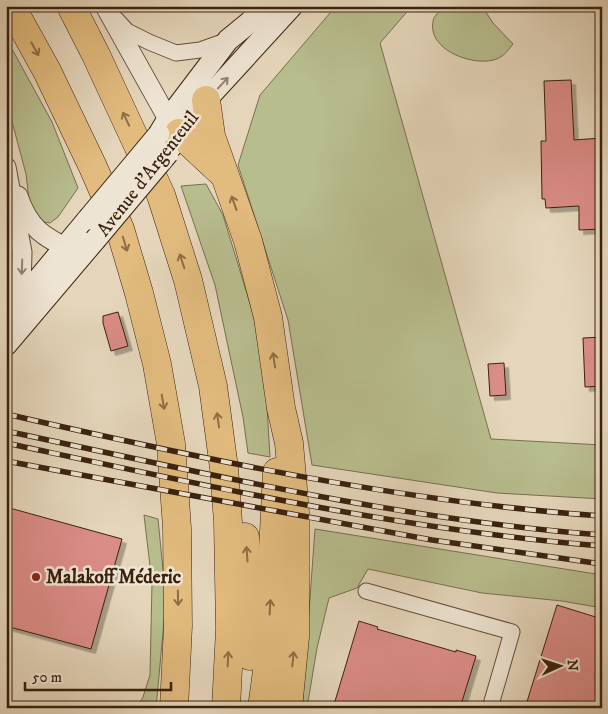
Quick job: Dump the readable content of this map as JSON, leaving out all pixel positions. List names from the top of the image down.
{
  "streets": {
    "main road": ["Avenue d'Argenteuil"]
  },
  "places": ["Malakoff Méderic"],
  "scale_bar": "50 m",
  "north": "right"
}
